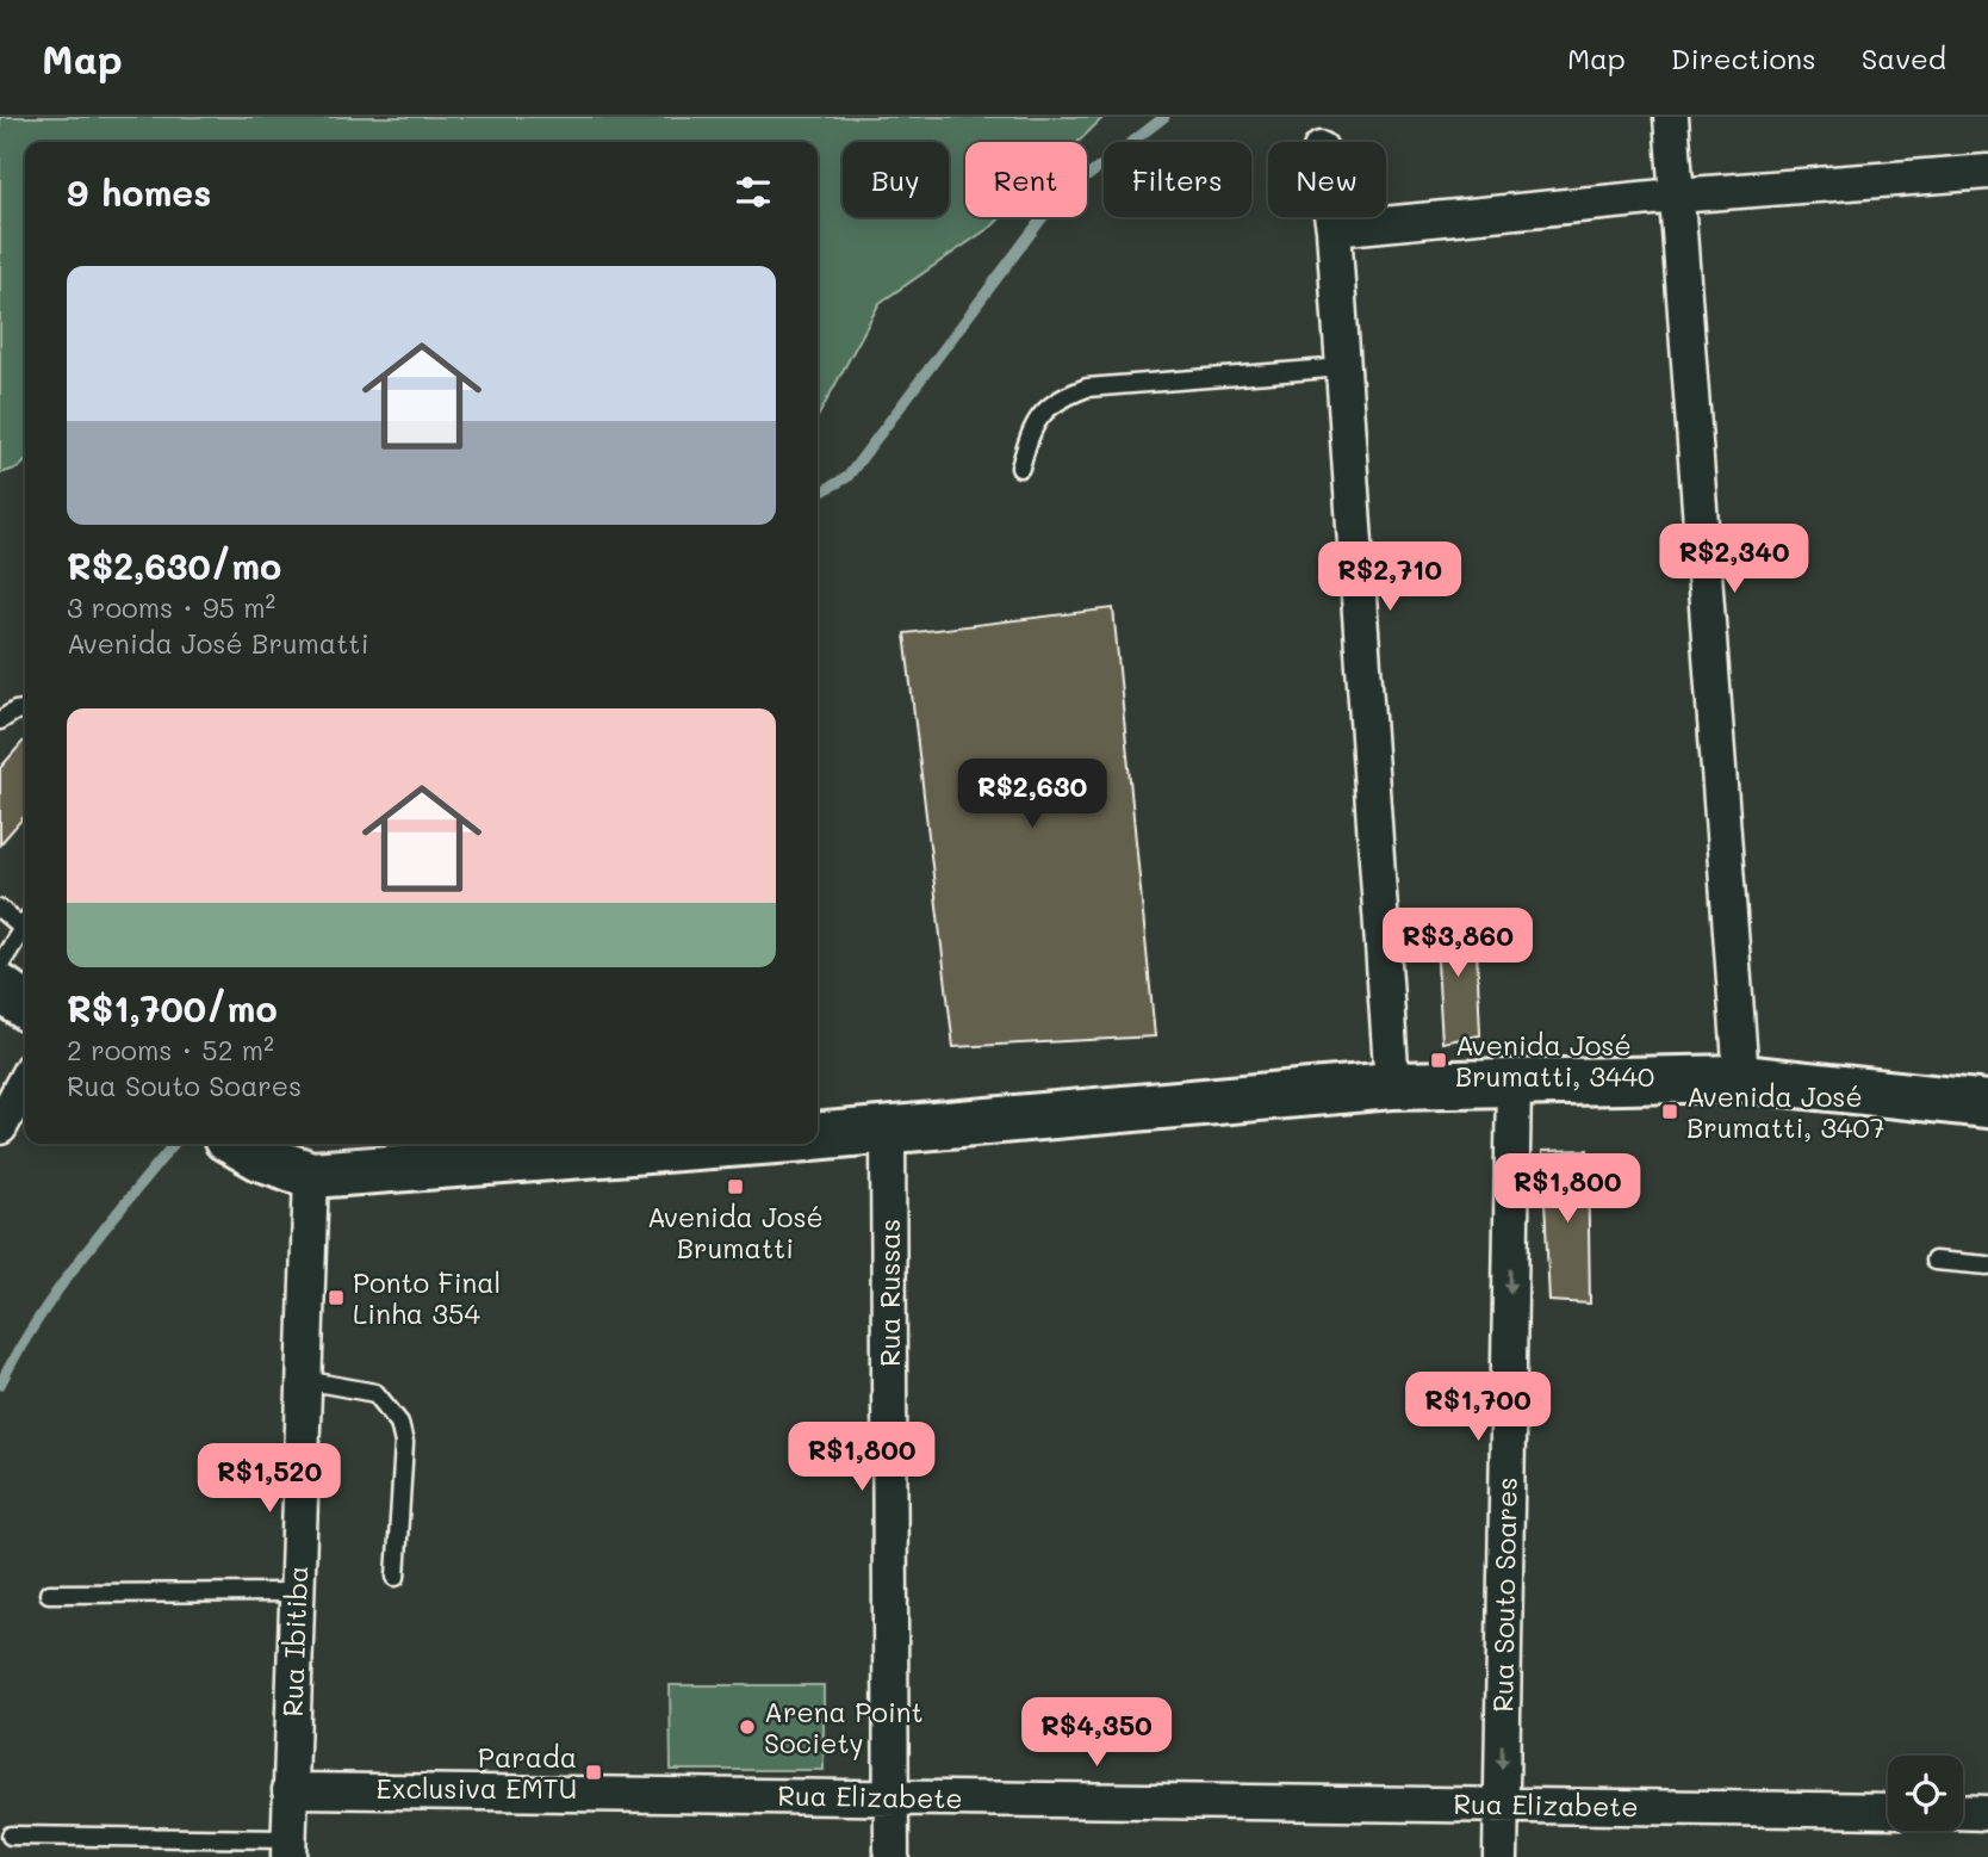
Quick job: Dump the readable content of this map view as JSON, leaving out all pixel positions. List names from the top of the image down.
{
  "streets": {
    "street": [
      "Rua Russas",
      "Rua Souto Soares",
      "Rua Ibitiba",
      "Rua Elizabete"
    ]
  },
  "crossings": [
    ["Rua Russas", "Rua Elizabete"],
    ["Rua Souto Soares", "Rua Elizabete"],
    ["Rua Ibitiba", "Rua Elizabete"]
  ],
  "one_way": ["Rua Souto Soares"],
  "places": {
    "transit": [
      "Avenida José Brumatti, 3440",
      "Avenida José Brumatti, 3407",
      "Avenida José Brumatti",
      "Ponto Final Linha 354",
      "Parada Exclusiva EMTU"
    ],
    "other": ["Arena Point Society"]
  },
  "page": {
    "header": "Map",
    "nav": ["Map", "Directions", "Saved"],
    "chip": [
      "Buy",
      "Rent",
      "Filters",
      "New"
    ],
    "heading": "9 homes",
    "list": [
      {
        "name": "R$2,630/mo",
        "note": "3 rooms · 95 m² · Avenida José Brumatti"
      },
      {
        "name": "R$1,700/mo",
        "note": "2 rooms · 52 m² · Rua Souto Soares"
      }
    ],
    "price": [
      "R$2,340",
      "R$2,710",
      "R$2,630",
      "R$3,860",
      "R$1,800",
      "R$1,700",
      "R$1,800",
      "R$1,520",
      "R$4,350"
    ]
  }
}
